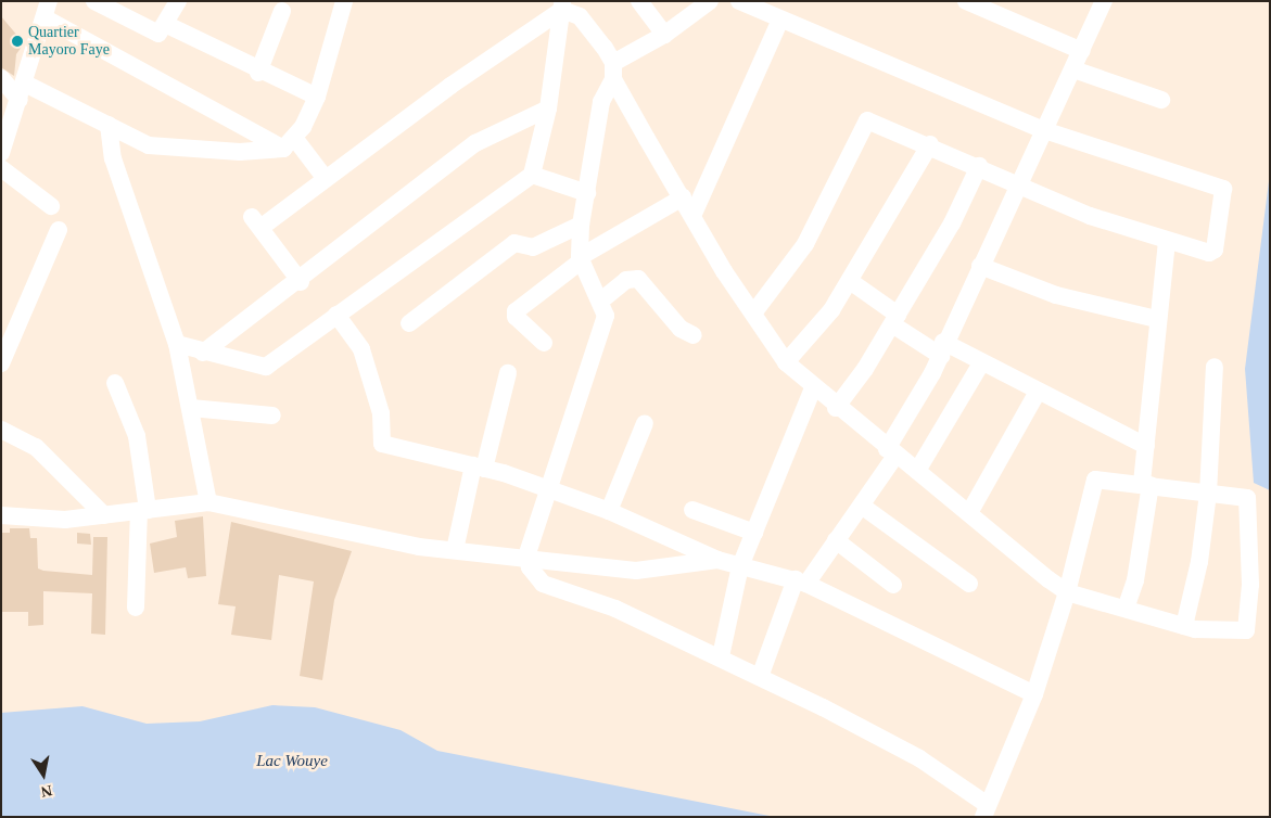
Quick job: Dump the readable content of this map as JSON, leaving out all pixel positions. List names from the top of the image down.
{
  "water": ["Lac Wouye"],
  "places": ["Quartier Mayoro Faye"],
  "north": "bottom"
}
